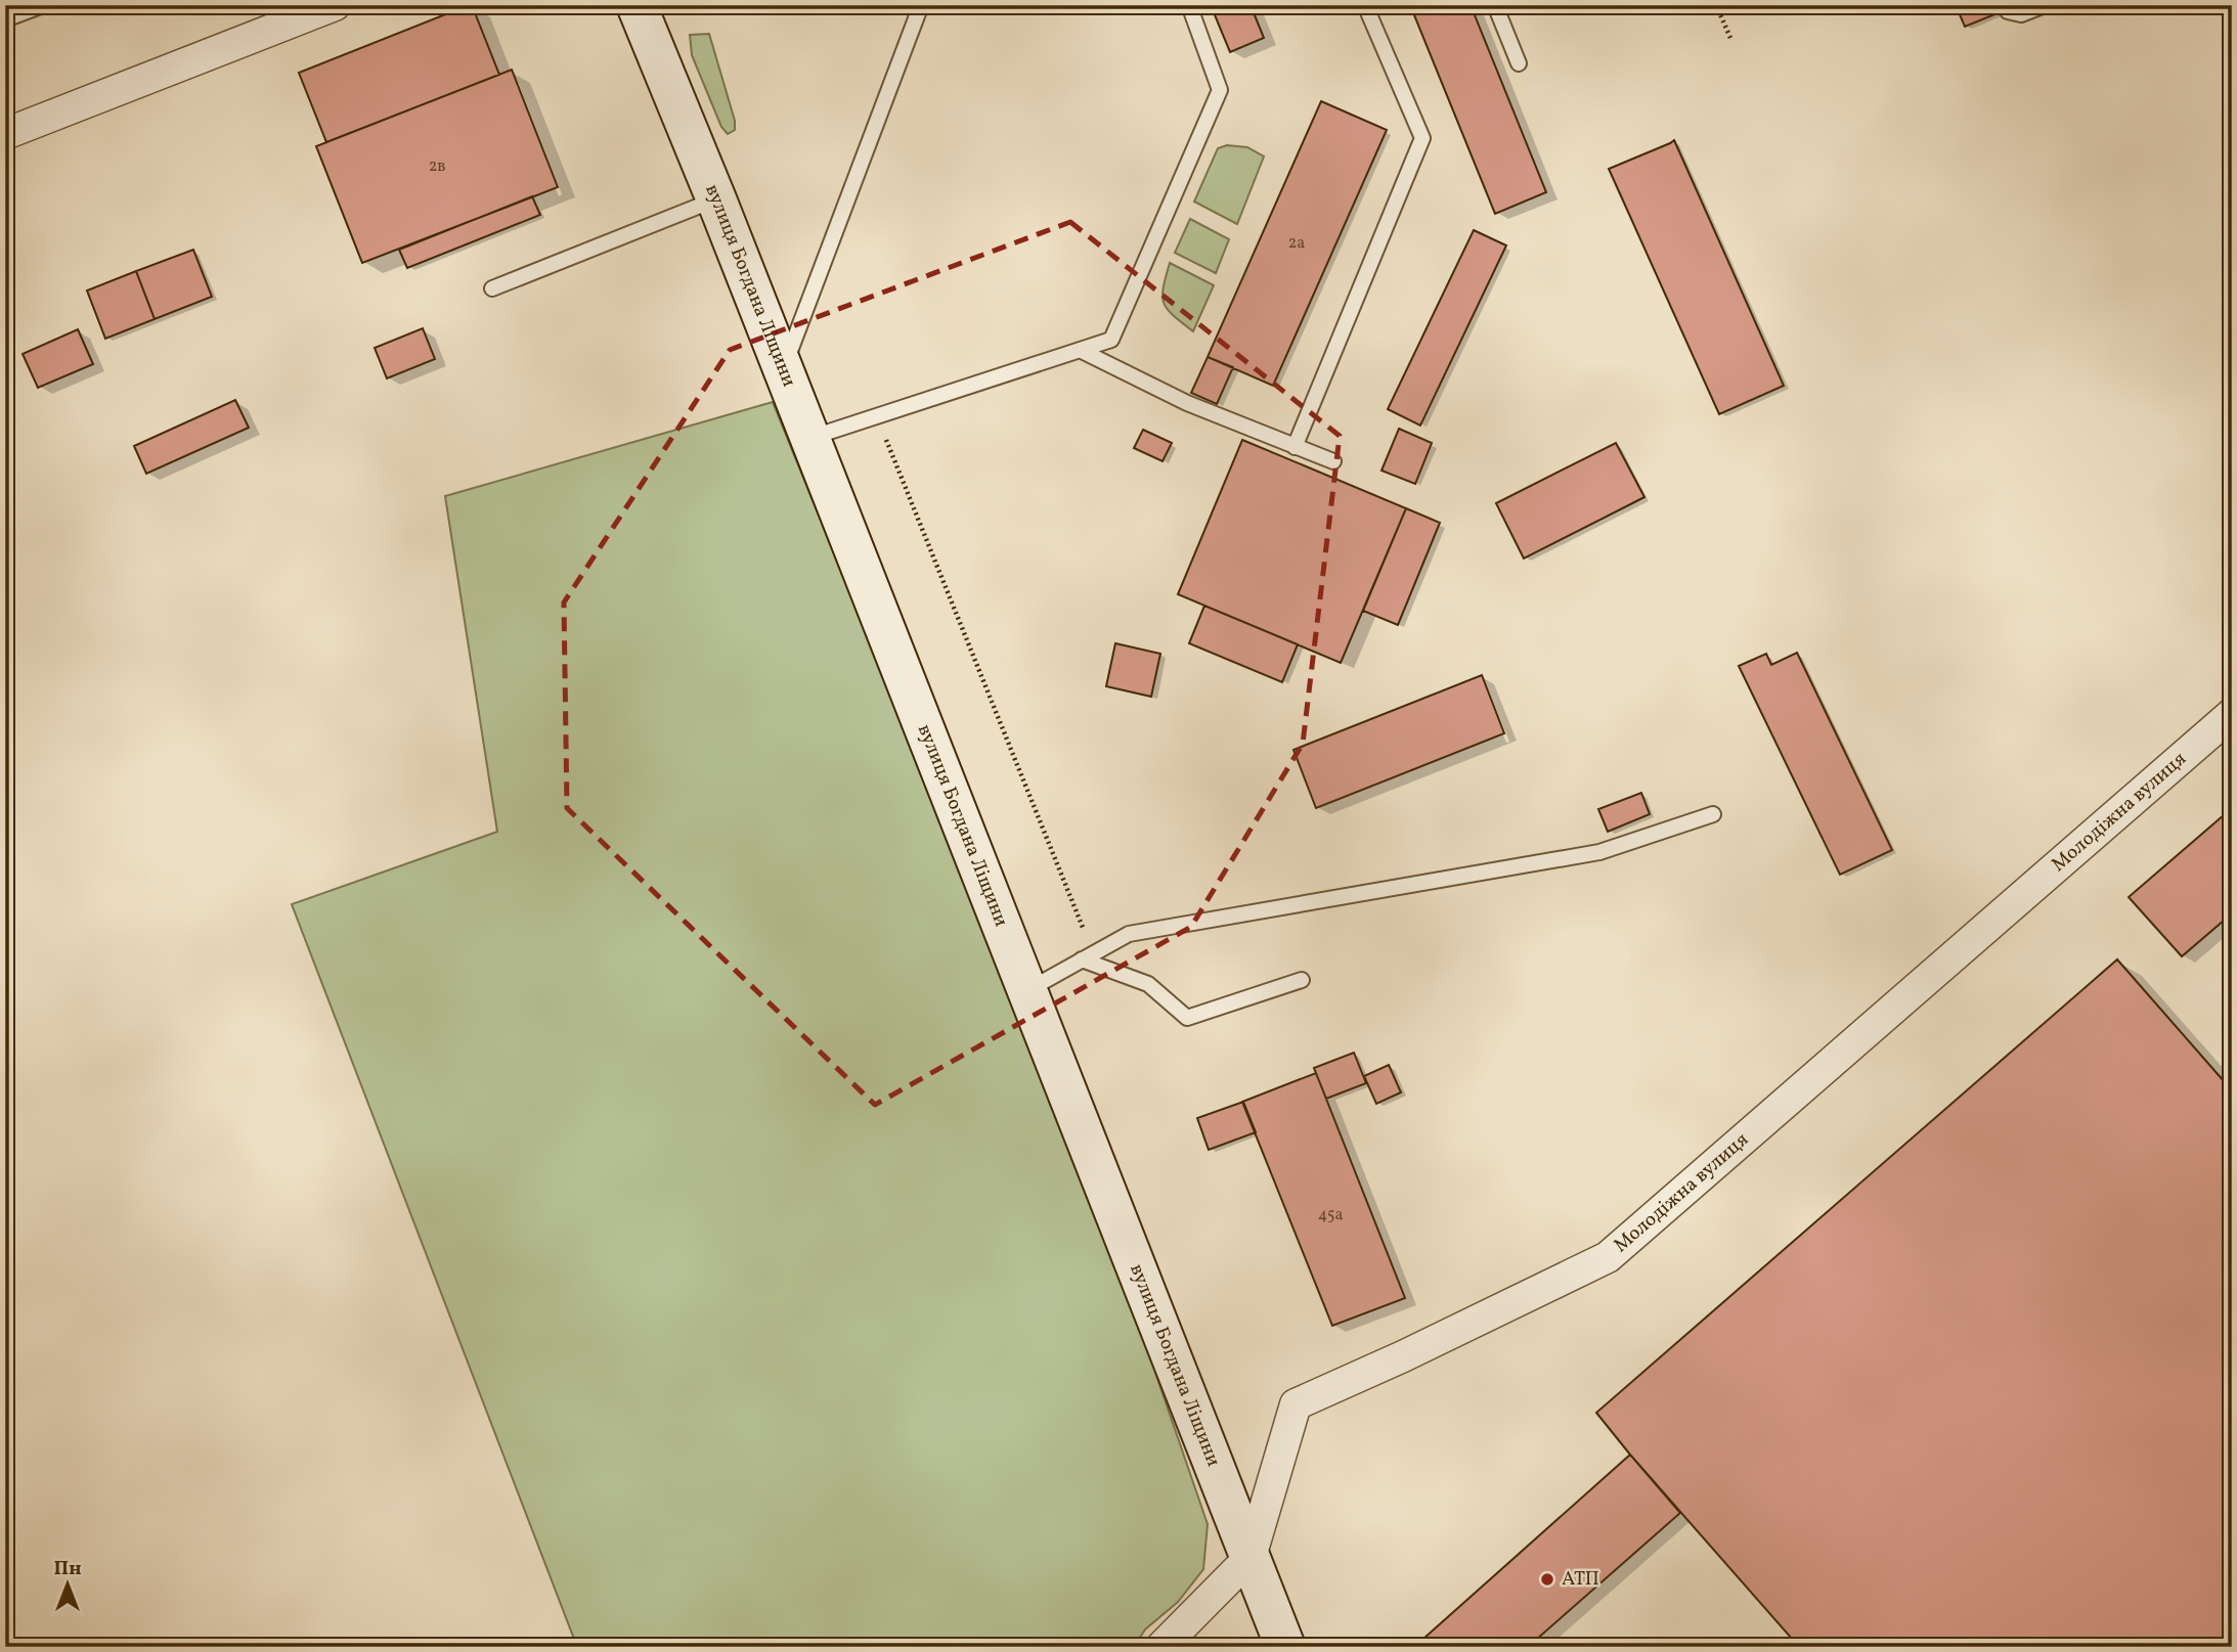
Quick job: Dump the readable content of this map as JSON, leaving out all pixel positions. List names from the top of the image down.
{
  "streets": {
    "main road": ["вулиця Богдана Ліщини"],
    "street": ["Молодіжна вулиця"]
  },
  "crossings": [
    ["вулиця Богдана Ліщини", "Молодіжна вулиця"]
  ],
  "places": ["АТП"],
  "house_numbers": ["2в", "2а", "45а"],
  "north": "top"
}
